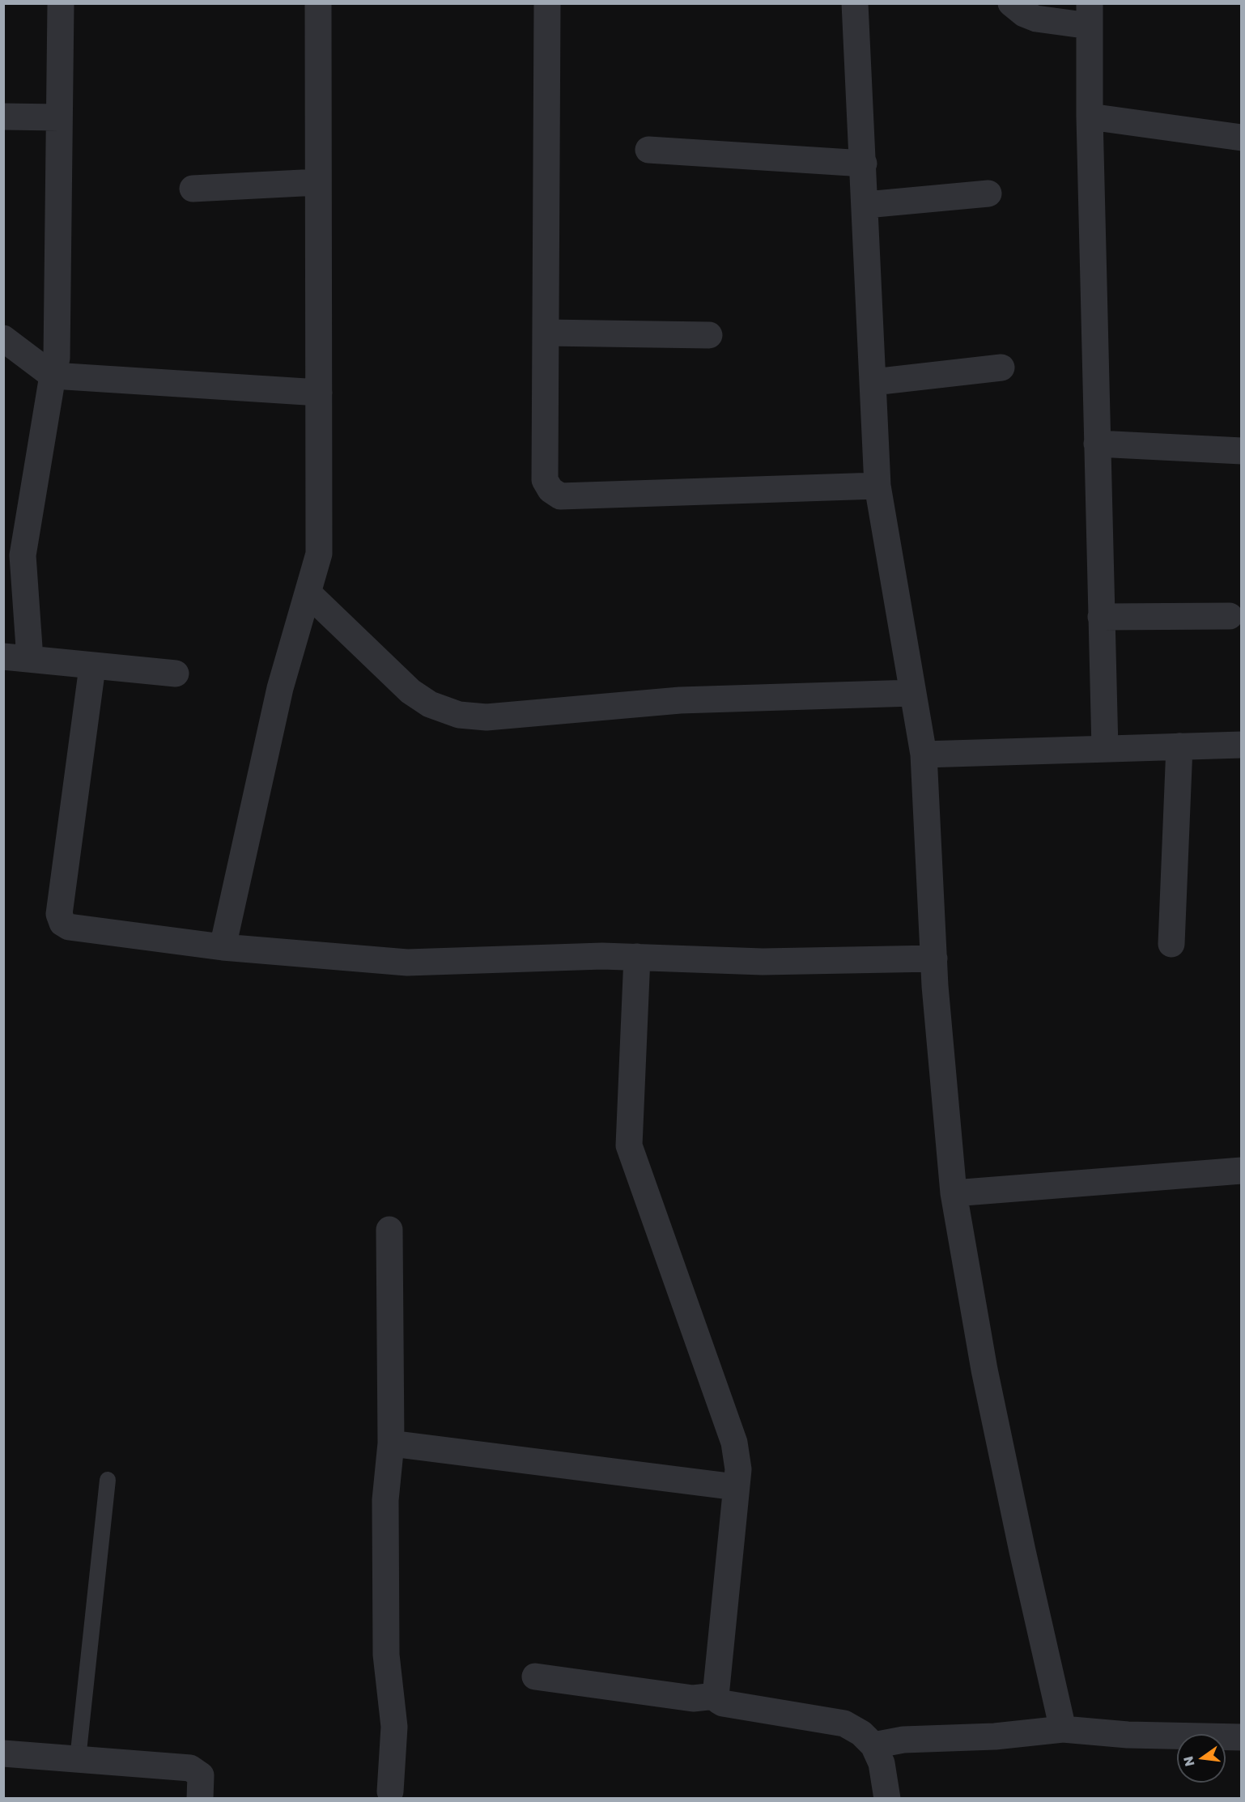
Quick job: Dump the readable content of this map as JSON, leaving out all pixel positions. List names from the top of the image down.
{
  "north": "left"
}
